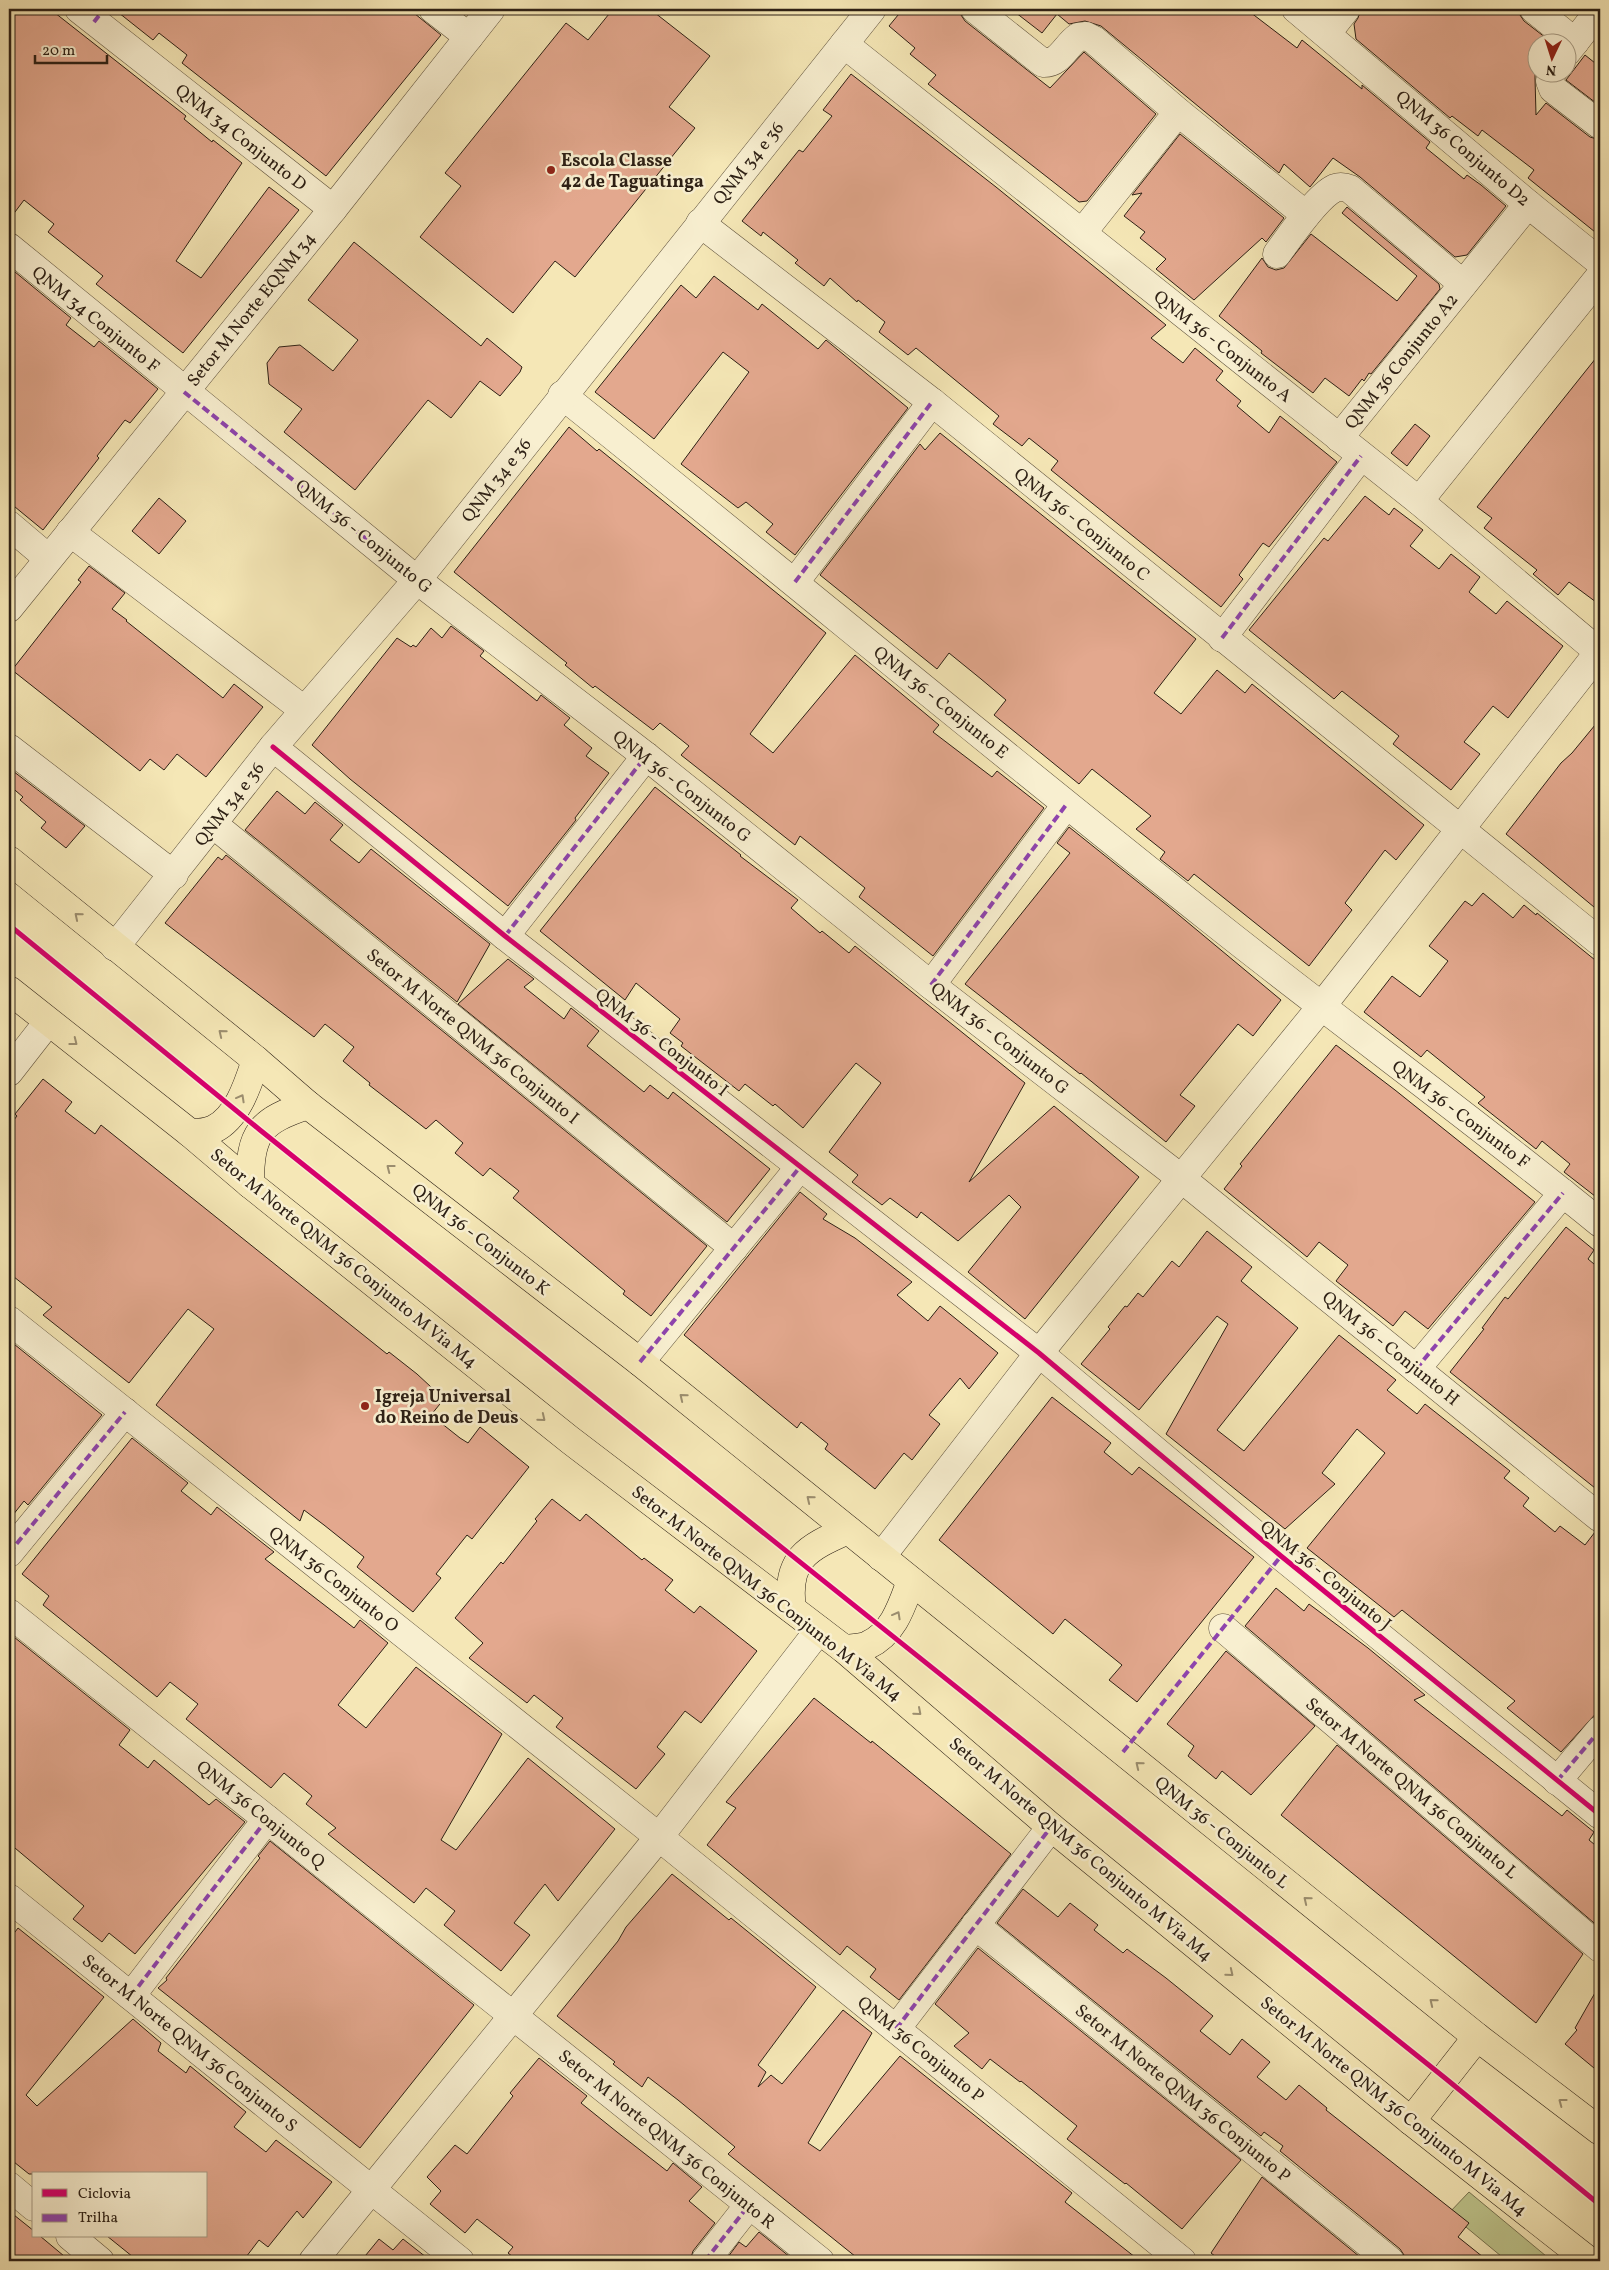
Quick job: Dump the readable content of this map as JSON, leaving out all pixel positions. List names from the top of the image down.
{
  "streets": {
    "main road": ["QNM 36 - Conjunto K", "Setor M Norte QNM 36 Conjunto M Via M4", "QNM 36 - Conjunto L"],
    "street": [
      "QNM 34 Conjunto D",
      "QNM 36 Conjunto D2",
      "QNM 34 e 36",
      "Setor M Norte EQNM 34",
      "QNM 34 Conjunto F",
      "QNM 36 - Conjunto A",
      "QNM 36 Conjunto A2",
      "QNM 36 - Conjunto C",
      "QNM 36 - Conjunto G",
      "QNM 36 - Conjunto E",
      "Setor M Norte QNM 36 Conjunto I",
      "QNM 36 - Conjunto I",
      "QNM 36 - Conjunto F",
      "QNM 36 - Conjunto H",
      "QNM 36 - Conjunto J",
      "QNM 36 Conjunto O",
      "Setor M Norte QNM 36 Conjunto L",
      "QNM 36 Conjunto Q",
      "Setor M Norte QNM 36 Conjunto S",
      "QNM 36 Conjunto P",
      "Setor M Norte QNM 36 Conjunto P",
      "Setor M Norte QNM 36 Conjunto R"
    ]
  },
  "crossings": [
    ["QNM 34 Conjunto D", "Setor M Norte EQNM 34"],
    ["QNM 36 Conjunto D2", "QNM 36 Conjunto A2"],
    ["QNM 34 e 36", "QNM 36 - Conjunto A"],
    ["QNM 34 e 36", "QNM 36 - Conjunto C"],
    ["QNM 34 e 36", "QNM 36 - Conjunto G"],
    ["QNM 34 e 36", "QNM 36 - Conjunto E"],
    ["QNM 34 e 36", "Setor M Norte QNM 36 Conjunto I"],
    ["QNM 34 e 36", "QNM 36 - Conjunto I"],
    ["QNM 34 e 36", "QNM 36 - Conjunto K"],
    ["Setor M Norte EQNM 34", "QNM 34 Conjunto F"],
    ["Setor M Norte EQNM 34", "QNM 36 - Conjunto G"],
    ["QNM 34 Conjunto F", "QNM 36 - Conjunto G"],
    ["QNM 36 - Conjunto A", "QNM 36 Conjunto A2"],
    ["QNM 36 - Conjunto G", "QNM 36 - Conjunto H"],
    ["QNM 36 - Conjunto E", "QNM 36 - Conjunto F"],
    ["QNM 36 - Conjunto I", "QNM 36 - Conjunto J"],
    ["QNM 36 - Conjunto K", "Setor M Norte QNM 36 Conjunto M Via M4"],
    ["QNM 36 - Conjunto K", "QNM 36 - Conjunto L"],
    ["Setor M Norte QNM 36 Conjunto M Via M4", "QNM 36 - Conjunto L"],
    ["QNM 36 Conjunto O", "QNM 36 Conjunto P"],
    ["QNM 36 Conjunto Q", "Setor M Norte QNM 36 Conjunto R"]
  ],
  "one_way": ["QNM 36 - Conjunto K", "Setor M Norte QNM 36 Conjunto M Via M4", "QNM 36 - Conjunto L"],
  "places": ["Escola Classe 42 de Taguatinga", "Igreja Universal do Reino de Deus"],
  "legend": ["Ciclovia", "Trilha"],
  "scale_bar": "20 m",
  "north": "bottom"
}
